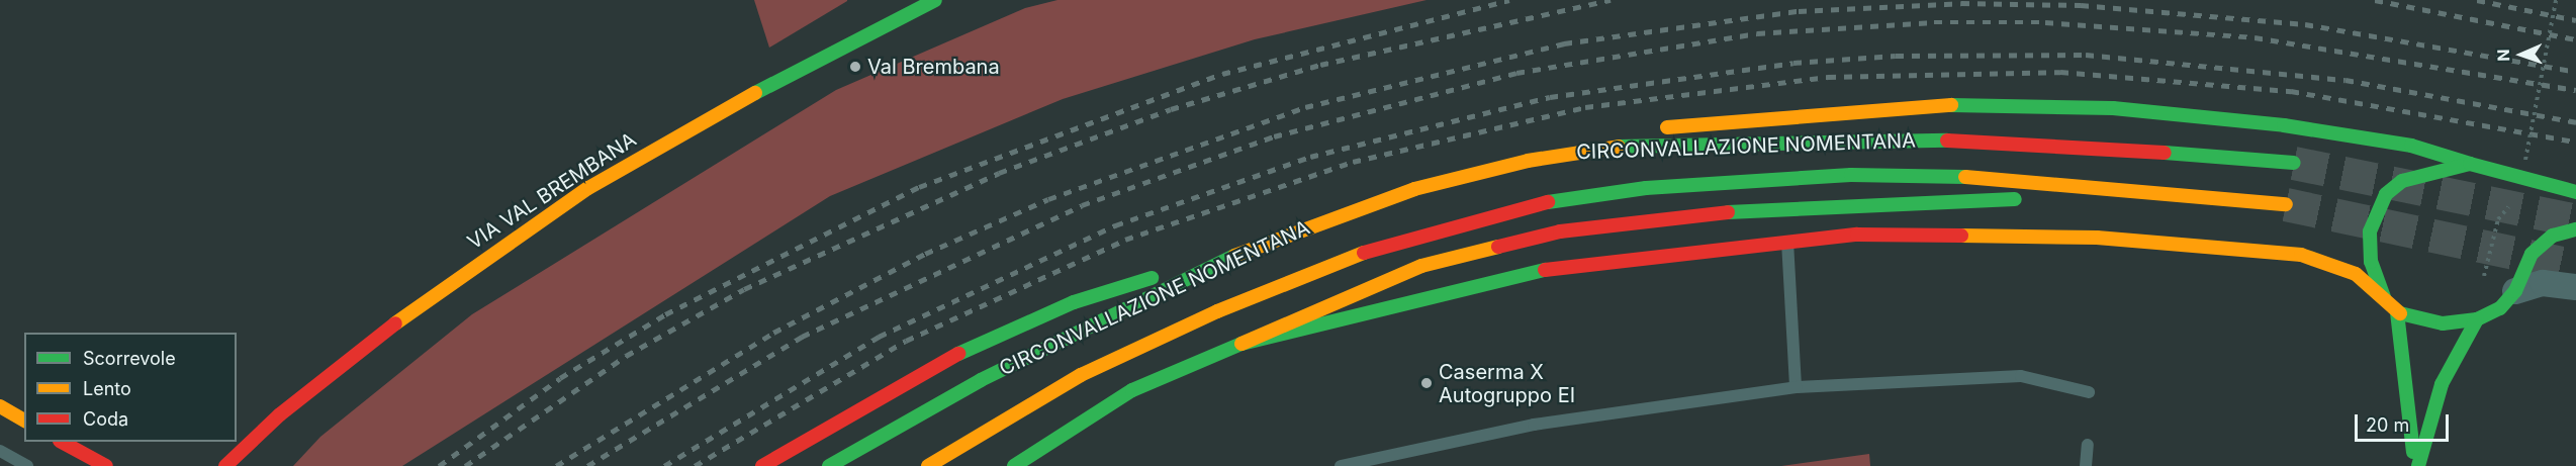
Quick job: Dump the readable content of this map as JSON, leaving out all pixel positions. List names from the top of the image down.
{
  "streets": {
    "main road": ["CIRCONVALLAZIONE NOMENTANA", "VIA VAL BREMBANA"]
  },
  "places": ["Val Brembana", "Caserma X Autogruppo EI"],
  "legend": ["Scorrevole", "Lento", "Coda"],
  "scale_bar": "20 m",
  "north": "left"
}
